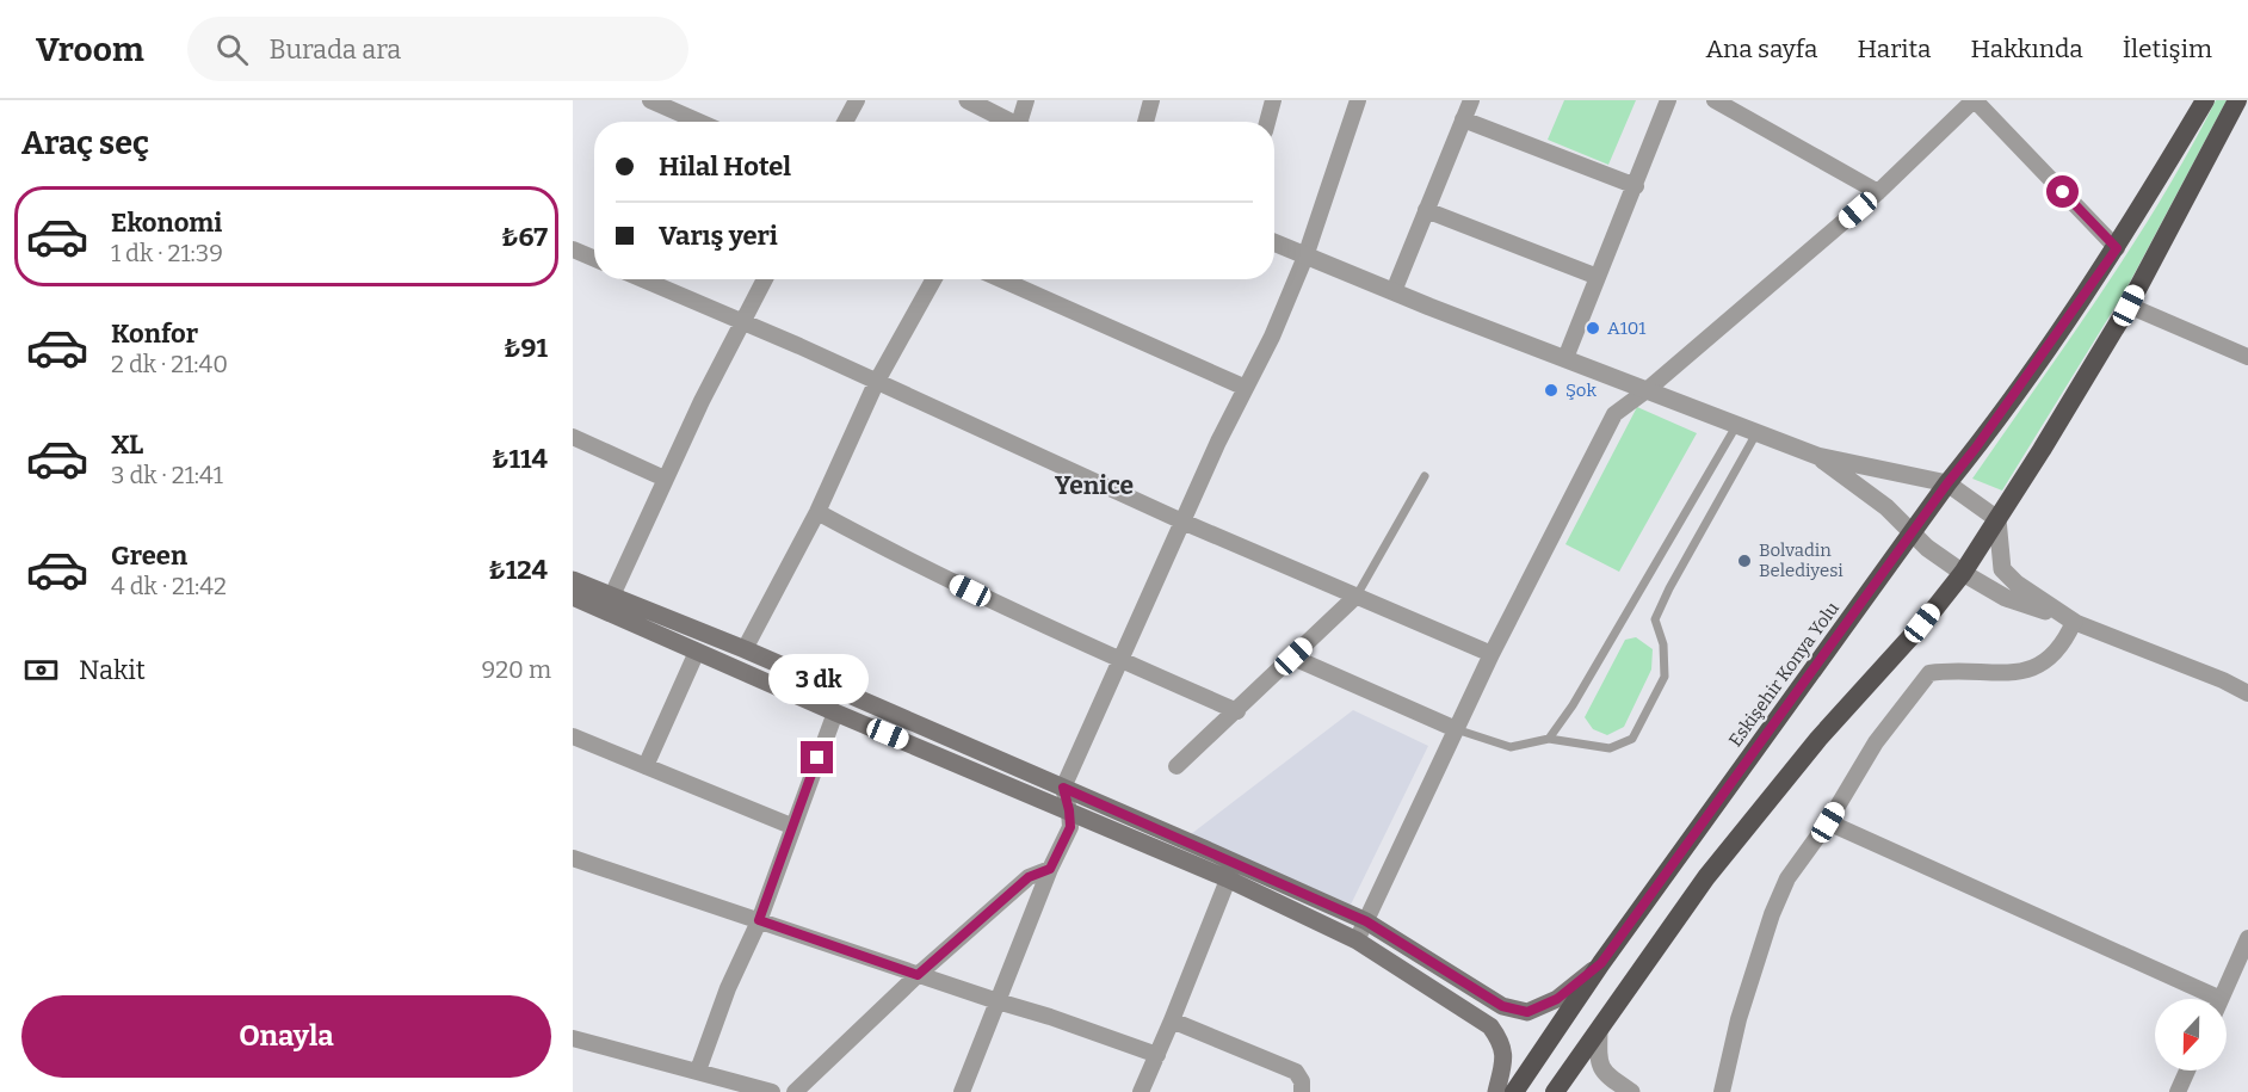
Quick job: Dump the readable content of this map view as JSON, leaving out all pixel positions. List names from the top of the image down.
{
  "streets": {
    "highway": ["Eskişehir Konya Yolu"]
  },
  "districts": ["Yenice"],
  "places": ["A101", "Şok", "Bolvadin Belediyesi"],
  "north": "bottom",
  "page": {
    "header": "Vroom",
    "search": "Burada ara",
    "nav": [
      "Ana sayfa",
      "Harita",
      "Hakkında",
      "İletişim"
    ],
    "heading": "Araç seç",
    "banner": ["Hilal Hotel", "Varış yeri"],
    "list": [
      {
        "name": "Ekonomi",
        "note": "1 dk · 21:39",
        "value": "₺67"
      },
      {
        "name": "Konfor",
        "note": "2 dk · 21:40",
        "value": "₺91"
      },
      {
        "name": "XL",
        "note": "3 dk · 21:41",
        "value": "₺114"
      },
      {
        "name": "Green",
        "note": "4 dk · 21:42",
        "value": "₺124"
      }
    ],
    "pay": ["Nakit", "920 m"],
    "bubble": "3 dk",
    "buttons": "Onayla"
  }
}
